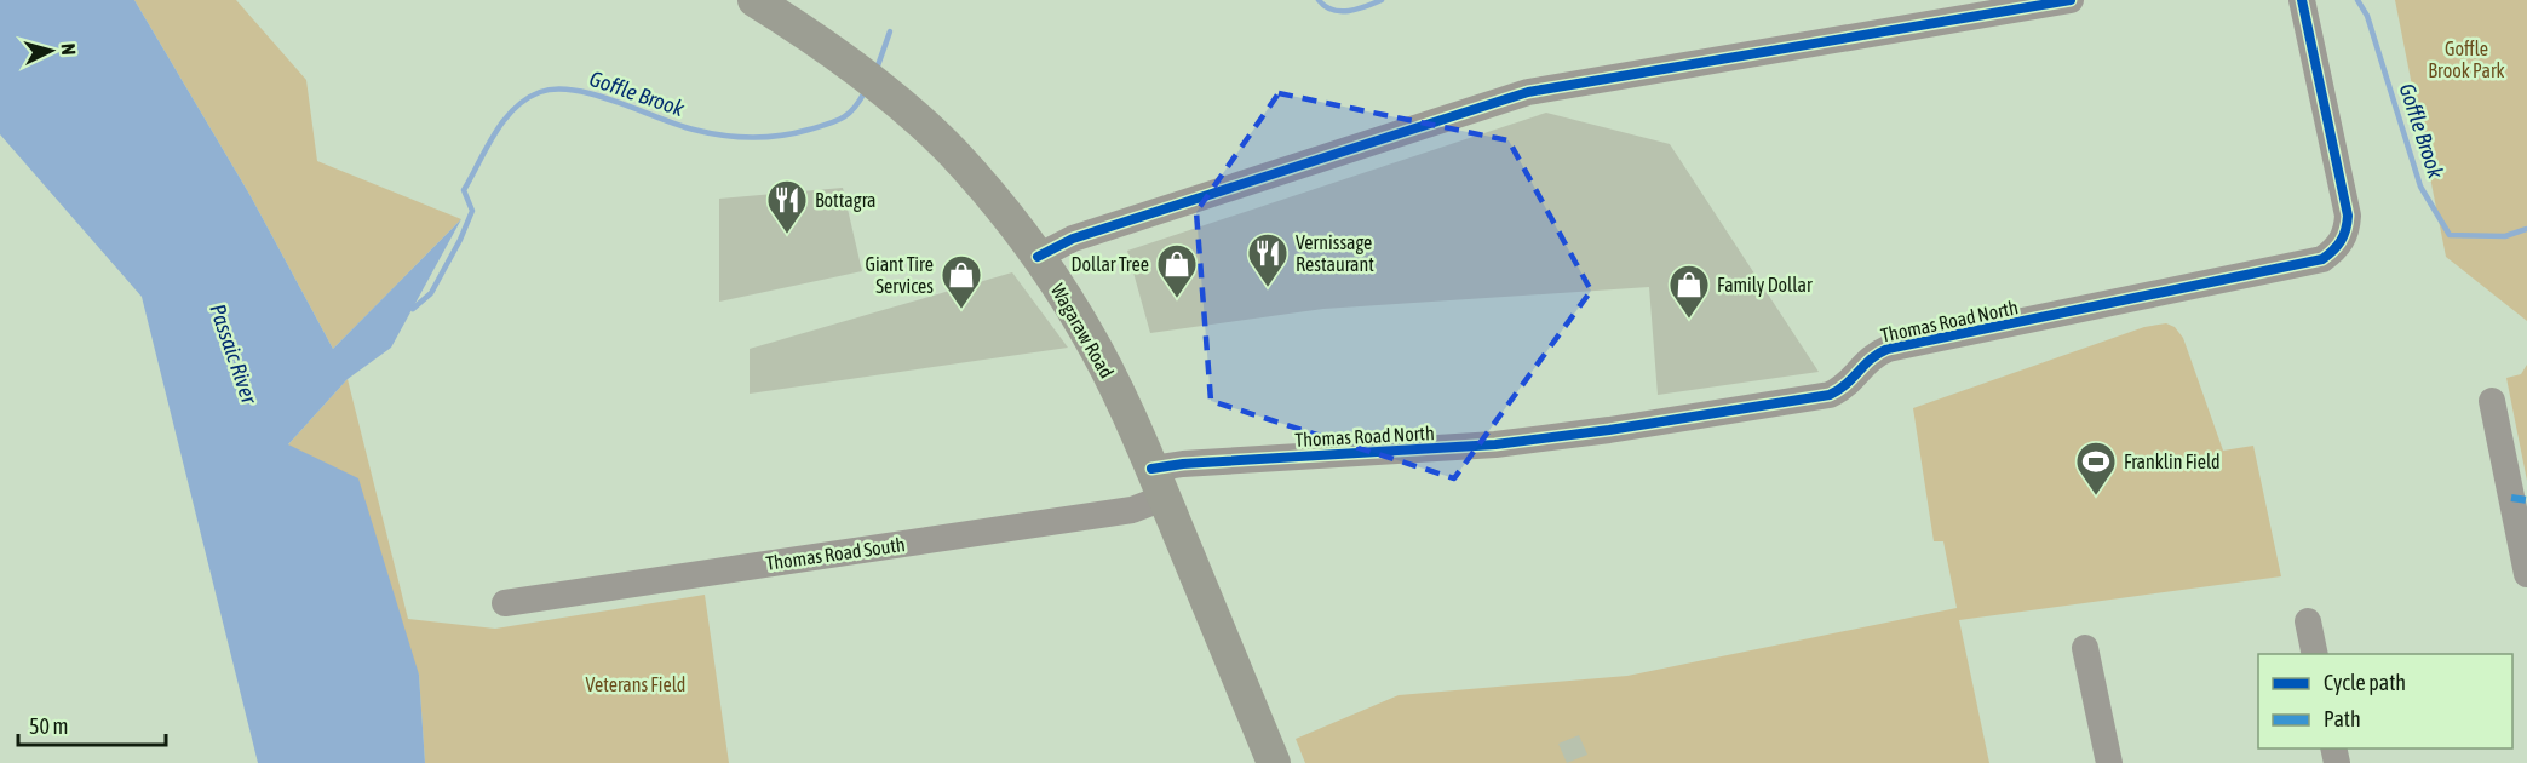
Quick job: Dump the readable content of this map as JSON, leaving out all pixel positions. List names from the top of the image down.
{
  "streets": {
    "main road": ["Wagaraw Road"],
    "street": ["Thomas Road North", "Thomas Road South"]
  },
  "crossings": [
    ["Thomas Road North", "Wagaraw Road"],
    ["Thomas Road North", "Thomas Road South"],
    ["Wagaraw Road", "Thomas Road South"]
  ],
  "water": ["Goffle Brook", "Passaic River"],
  "parks": ["Goffle Brook Park", "Veterans Field"],
  "places": {
    "restaurant": ["Bottagra", "Vernissage Restaurant"],
    "shop": ["Dollar Tree", "Giant Tire Services", "Family Dollar"],
    "sports": ["Franklin Field"]
  },
  "legend": ["Cycle path", "Path"],
  "scale_bar": "50 m",
  "north": "right"
}
